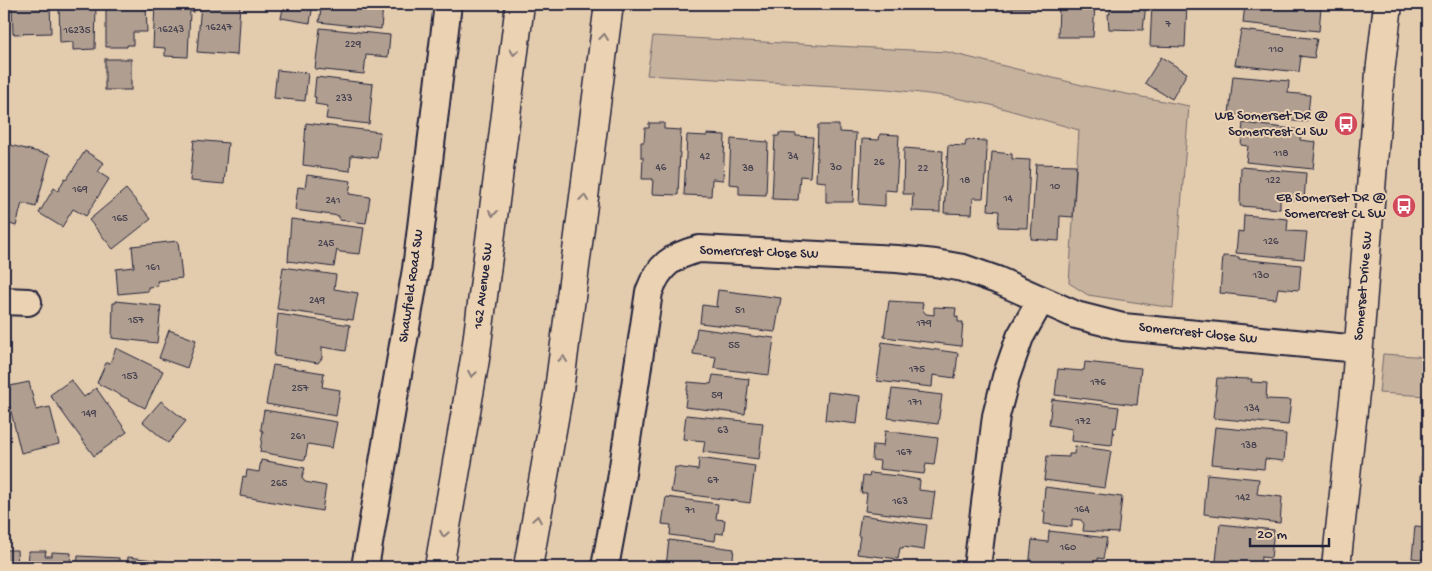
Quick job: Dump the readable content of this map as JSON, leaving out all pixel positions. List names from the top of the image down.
{
  "streets": {
    "main road": ["162 Avenue SW", "Somerset Drive SW"],
    "street": ["Somercrest Close SW", "Shawfield Road SW"]
  },
  "crossings": [
    ["Somercrest Close SW", "Somerset Drive SW"]
  ],
  "places": {
    "bus stop": ["WB Somerset DR @ Somercrest CI SW", "EB Somerset DR @ Somercrest CL SW"]
  },
  "house_numbers": [
    "7",
    "16247",
    "16243",
    "16235",
    "229",
    "110",
    "233",
    "118",
    "42",
    "34",
    "26",
    "46",
    "30",
    "38",
    "22",
    "18",
    "122",
    "10",
    "169",
    "14",
    "241",
    "165",
    "126",
    "245",
    "161",
    "130",
    "249",
    "51",
    "157",
    "179",
    "55",
    "175",
    "153",
    "176",
    "257",
    "59",
    "171",
    "134",
    "149",
    "172",
    "63",
    "261",
    "138",
    "167",
    "67",
    "265",
    "142",
    "163",
    "164",
    "71",
    "160"
  ],
  "scale_bar": "20 m"
}
